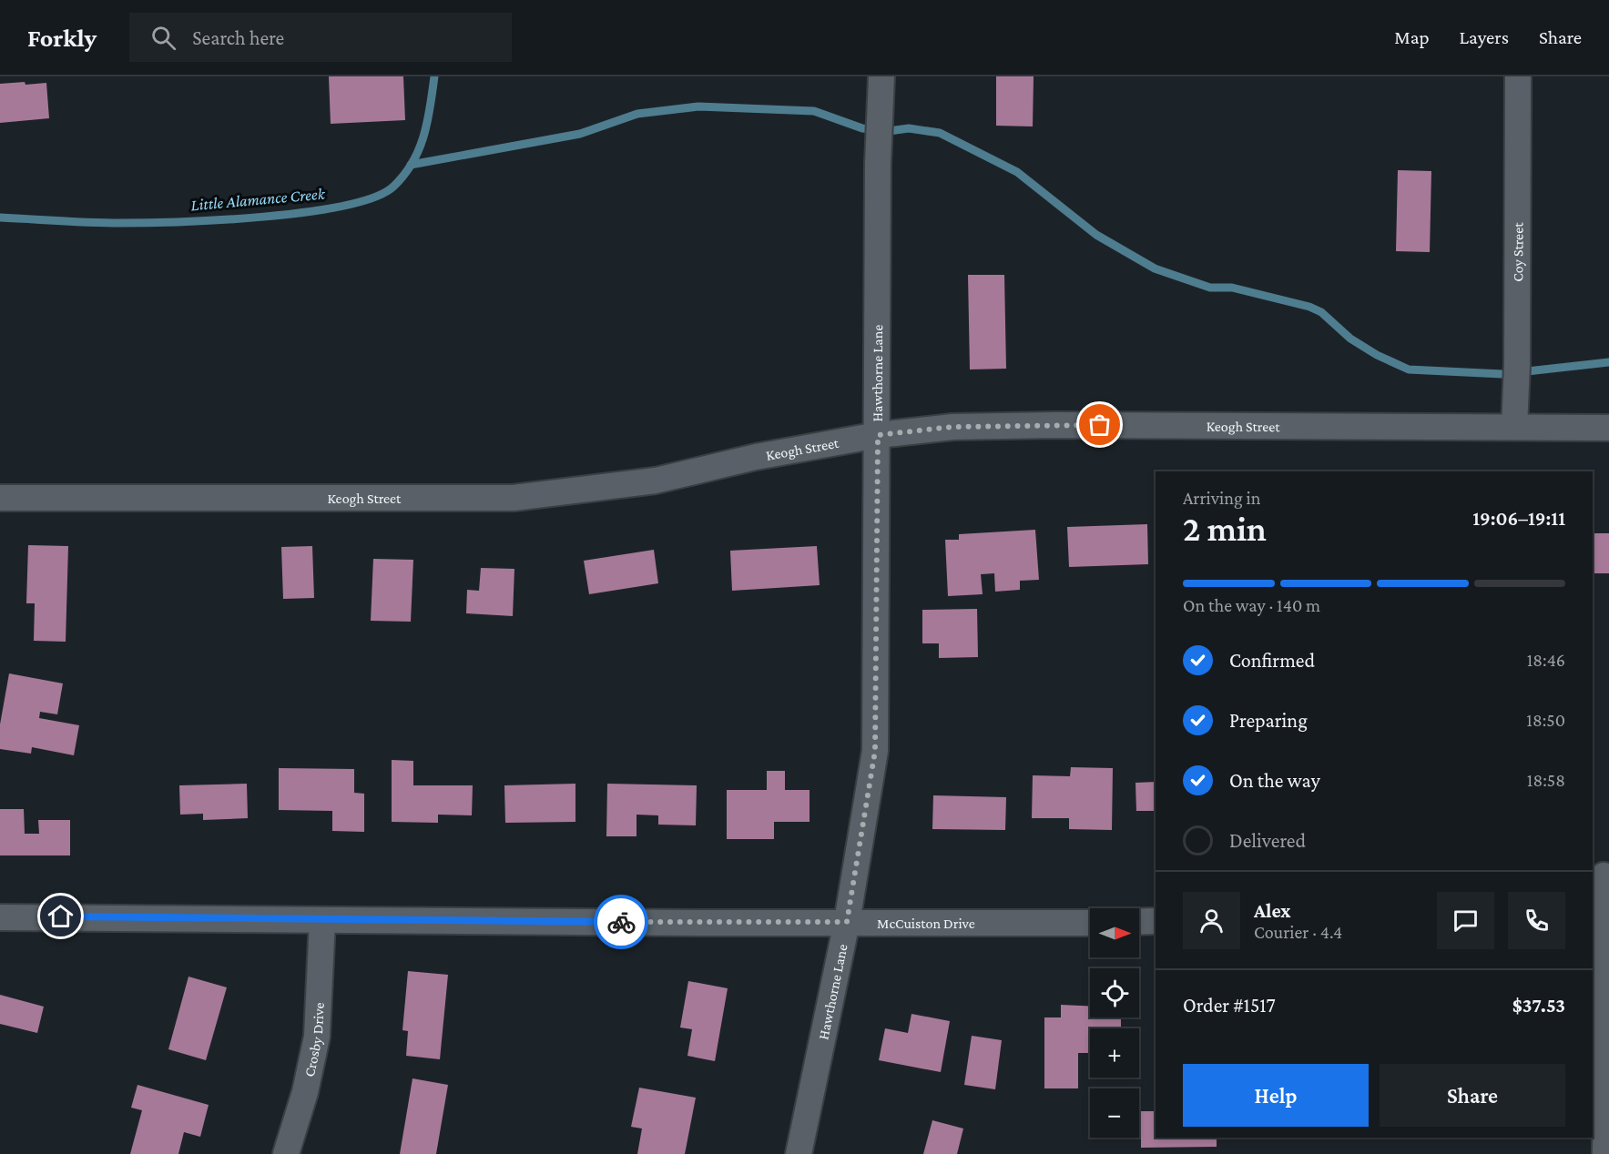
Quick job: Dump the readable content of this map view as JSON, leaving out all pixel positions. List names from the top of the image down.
{
  "streets": {
    "street": [
      "Coy Street",
      "Hawthorne Lane",
      "Keogh Street",
      "McCuiston Drive",
      "Crosby Drive"
    ]
  },
  "crossings": [
    ["Coy Street", "Keogh Street"],
    ["Hawthorne Lane", "Keogh Street"],
    ["Hawthorne Lane", "McCuiston Drive"],
    ["McCuiston Drive", "Crosby Drive"]
  ],
  "water": ["Little Alamance Creek"],
  "north": "right",
  "page": {
    "header": "Forkly",
    "search": "Search here",
    "nav": ["Map", "Layers", "Share"],
    "heading": ["2 min", "Arriving in", "19:06–19:11"],
    "panel": [
      "Alex",
      "Courier · 4.4",
      "Order #1517",
      "$37.53"
    ],
    "bar": "On the way · 140 m",
    "list": [
      ["Confirmed", "18:46"],
      ["Preparing", "18:50"],
      ["On the way", "18:58"],
      "Delivered"
    ],
    "map_buttons": ["+", "−"],
    "buttons": ["Help", "Share"]
  }
}
